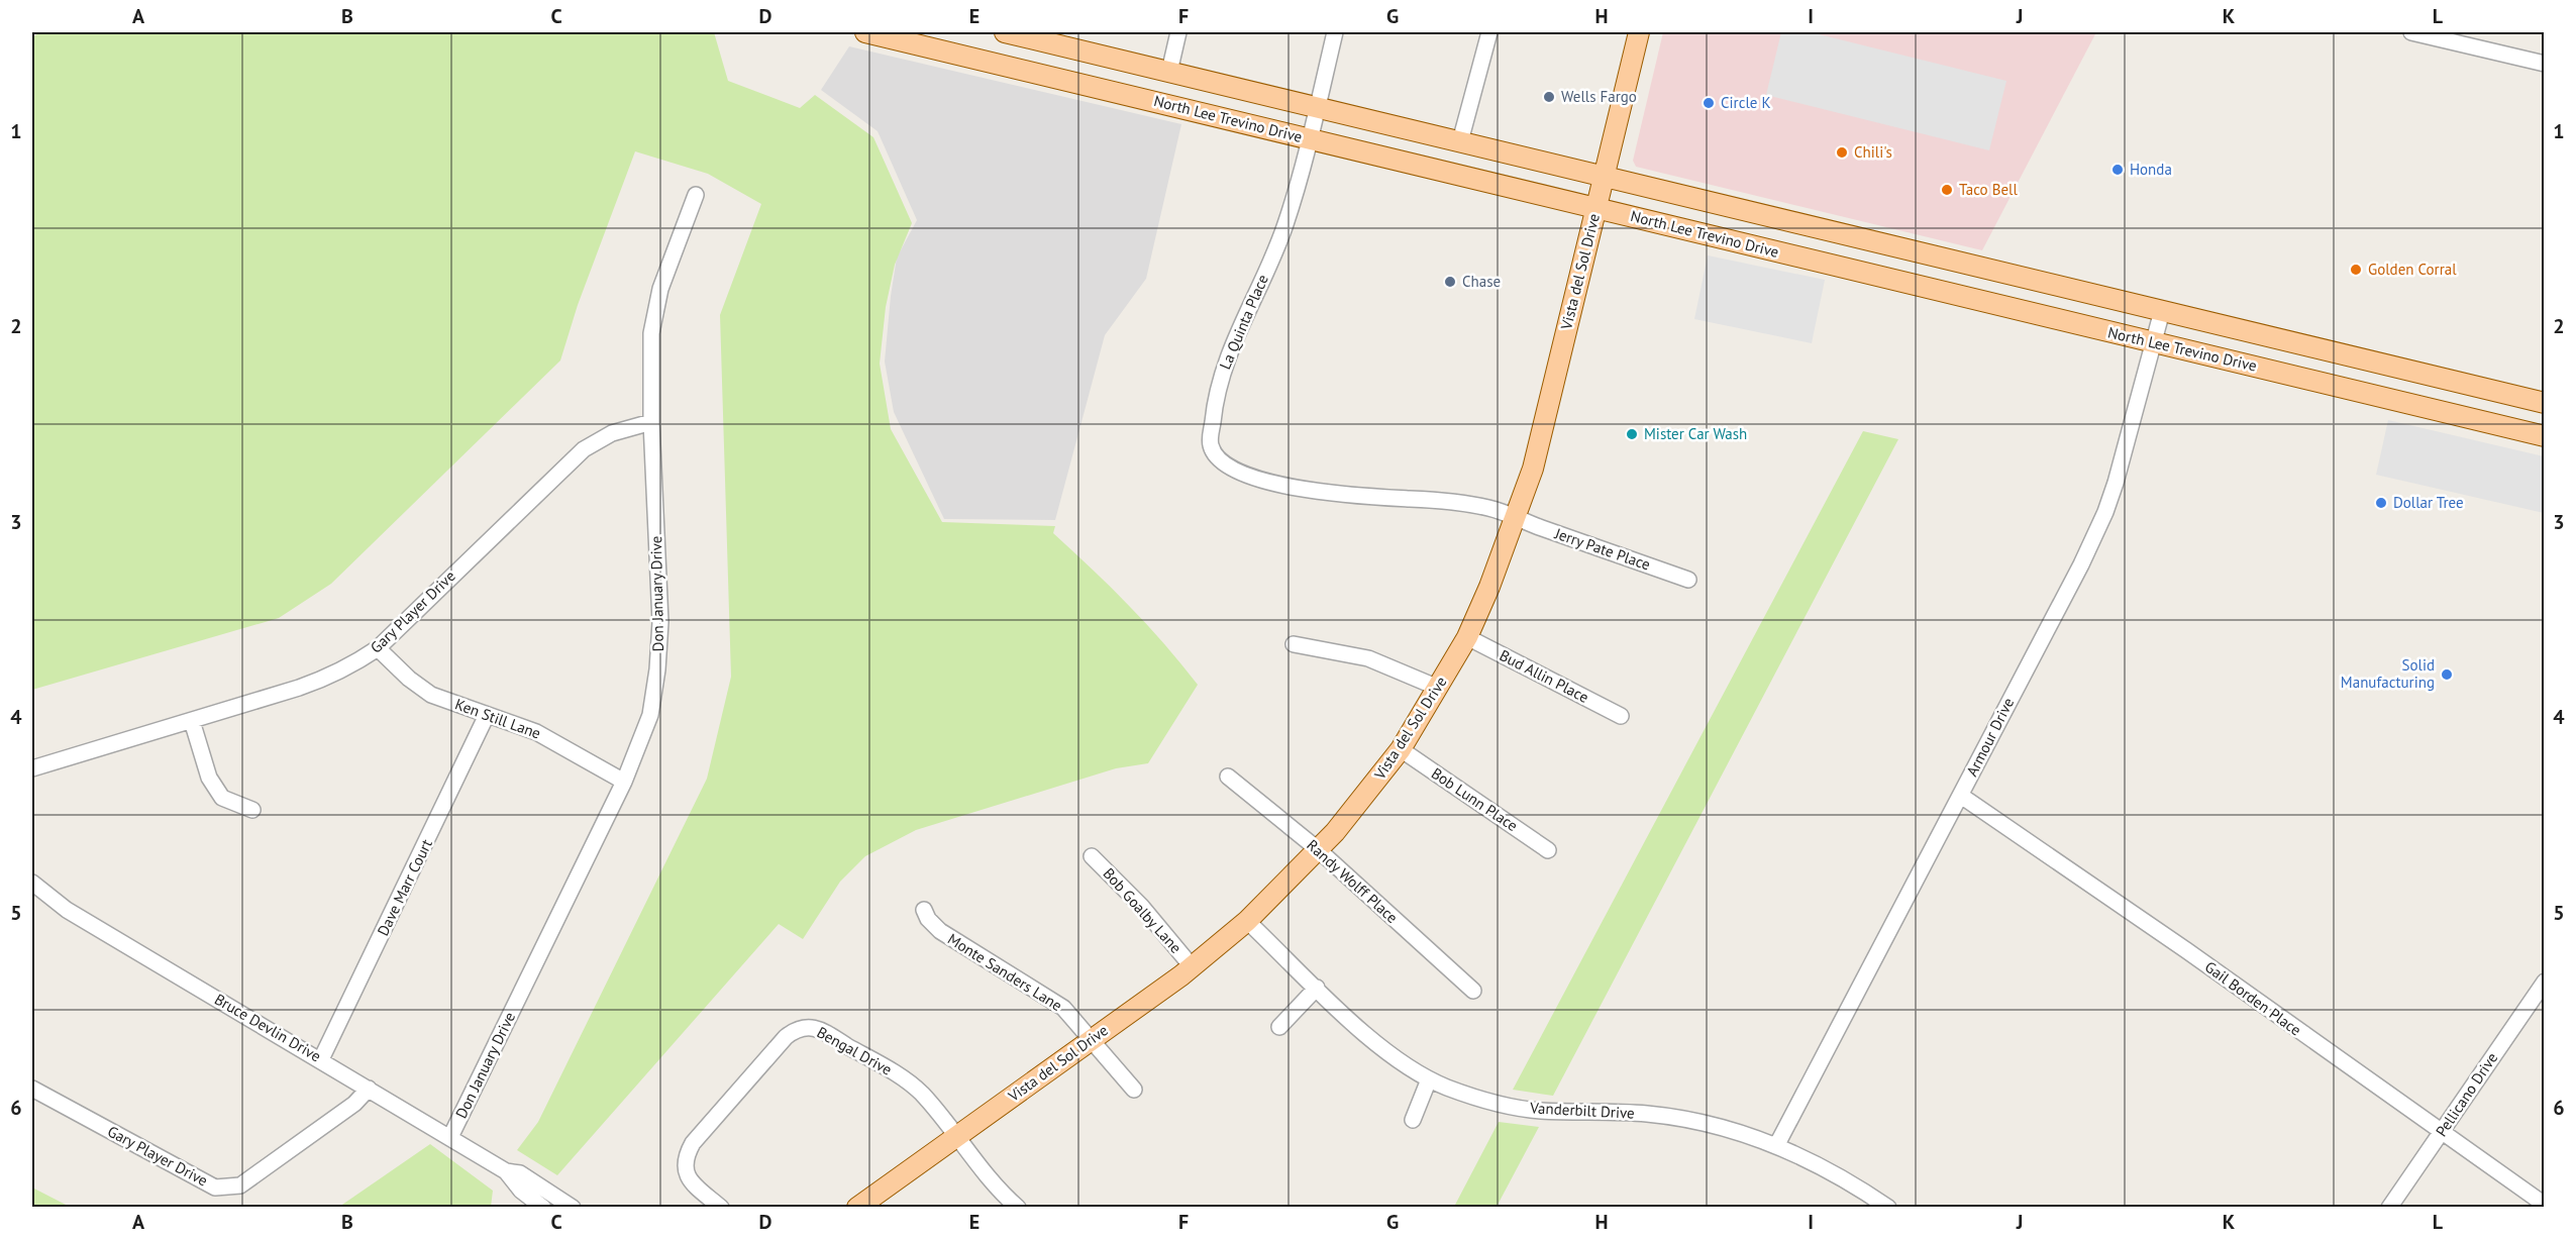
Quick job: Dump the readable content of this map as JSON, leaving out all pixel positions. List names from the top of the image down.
{
  "streets": {
    "main road": ["North Lee Trevino Drive", "Vista del Sol Drive"],
    "street": [
      "La Quinta Place",
      "Jerry Pate Place",
      "Don January Drive",
      "Gary Player Drive",
      "Bud Allin Place",
      "Ken Still Lane",
      "Armour Drive",
      "Bob Lunn Place",
      "Randy Wolff Place",
      "Dave Marr Court",
      "Bob Goalby Lane",
      "Monte Sanders Lane",
      "Gail Borden Place",
      "Bruce Devlin Drive",
      "Bengal Drive",
      "Pellicano Drive",
      "Vanderbilt Drive"
    ]
  },
  "crossings": [
    ["North Lee Trevino Drive", "Vista del Sol Drive"],
    ["North Lee Trevino Drive", "La Quinta Place"],
    ["North Lee Trevino Drive", "Armour Drive"],
    ["Vista del Sol Drive", "La Quinta Place"],
    ["Vista del Sol Drive", "Jerry Pate Place"],
    ["Vista del Sol Drive", "Bud Allin Place"],
    ["Vista del Sol Drive", "Bob Lunn Place"],
    ["Vista del Sol Drive", "Randy Wolff Place"],
    ["Vista del Sol Drive", "Bob Goalby Lane"],
    ["Vista del Sol Drive", "Monte Sanders Lane"],
    ["Vista del Sol Drive", "Bengal Drive"],
    ["Vista del Sol Drive", "Vanderbilt Drive"],
    ["La Quinta Place", "Jerry Pate Place"],
    ["Don January Drive", "Gary Player Drive"],
    ["Don January Drive", "Ken Still Lane"],
    ["Don January Drive", "Bruce Devlin Drive"],
    ["Gary Player Drive", "Ken Still Lane"],
    ["Gary Player Drive", "Bruce Devlin Drive"],
    ["Ken Still Lane", "Dave Marr Court"],
    ["Armour Drive", "Gail Borden Place"],
    ["Armour Drive", "Vanderbilt Drive"],
    ["Dave Marr Court", "Bruce Devlin Drive"],
    ["Gail Borden Place", "Pellicano Drive"]
  ],
  "places": [
    "Wells Fargo",
    "Circle K",
    "Chili's",
    "Honda",
    "Taco Bell",
    "Golden Corral",
    "Chase",
    "Mister Car Wash",
    "Dollar Tree",
    "Solid Manufacturing"
  ],
  "grid": {
    "columns": [
      "A",
      "B",
      "C",
      "D",
      "E",
      "F",
      "G",
      "H",
      "I",
      "J",
      "K",
      "L"
    ],
    "rows": [
      "1",
      "2",
      "3",
      "4",
      "5",
      "6"
    ]
  }
}
